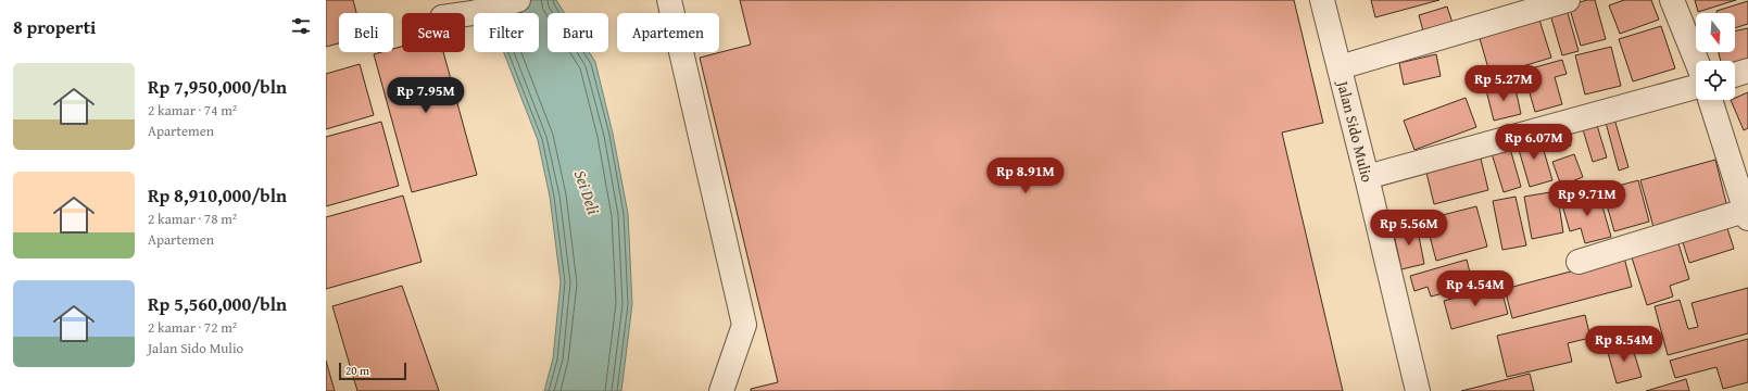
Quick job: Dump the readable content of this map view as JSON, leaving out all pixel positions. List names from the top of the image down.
{
  "streets": {
    "street": ["Jalan Sido Mulio"]
  },
  "water": ["Sei Deli"],
  "scale_bar": "20 m",
  "north": "bottom",
  "page": {
    "heading": "8 properti",
    "chip": [
      "Beli",
      "Sewa",
      "Filter",
      "Baru",
      "Apartemen"
    ],
    "list": [
      {
        "name": "Rp 7,950,000/bln",
        "note": "2 kamar · 74 m² · Apartemen"
      },
      {
        "name": "Rp 8,910,000/bln",
        "note": "2 kamar · 78 m² · Apartemen"
      },
      {
        "name": "Rp 5,560,000/bln",
        "note": "2 kamar · 72 m² · Jalan Sido Mulio"
      }
    ],
    "price": [
      "Rp 5.27M",
      "Rp 7.95M",
      "Rp 6.07M",
      "Rp 8.91M",
      "Rp 9.71M",
      "Rp 5.56M",
      "Rp 4.54M",
      "Rp 8.54M"
    ],
    "scale": "20 m"
  }
}
